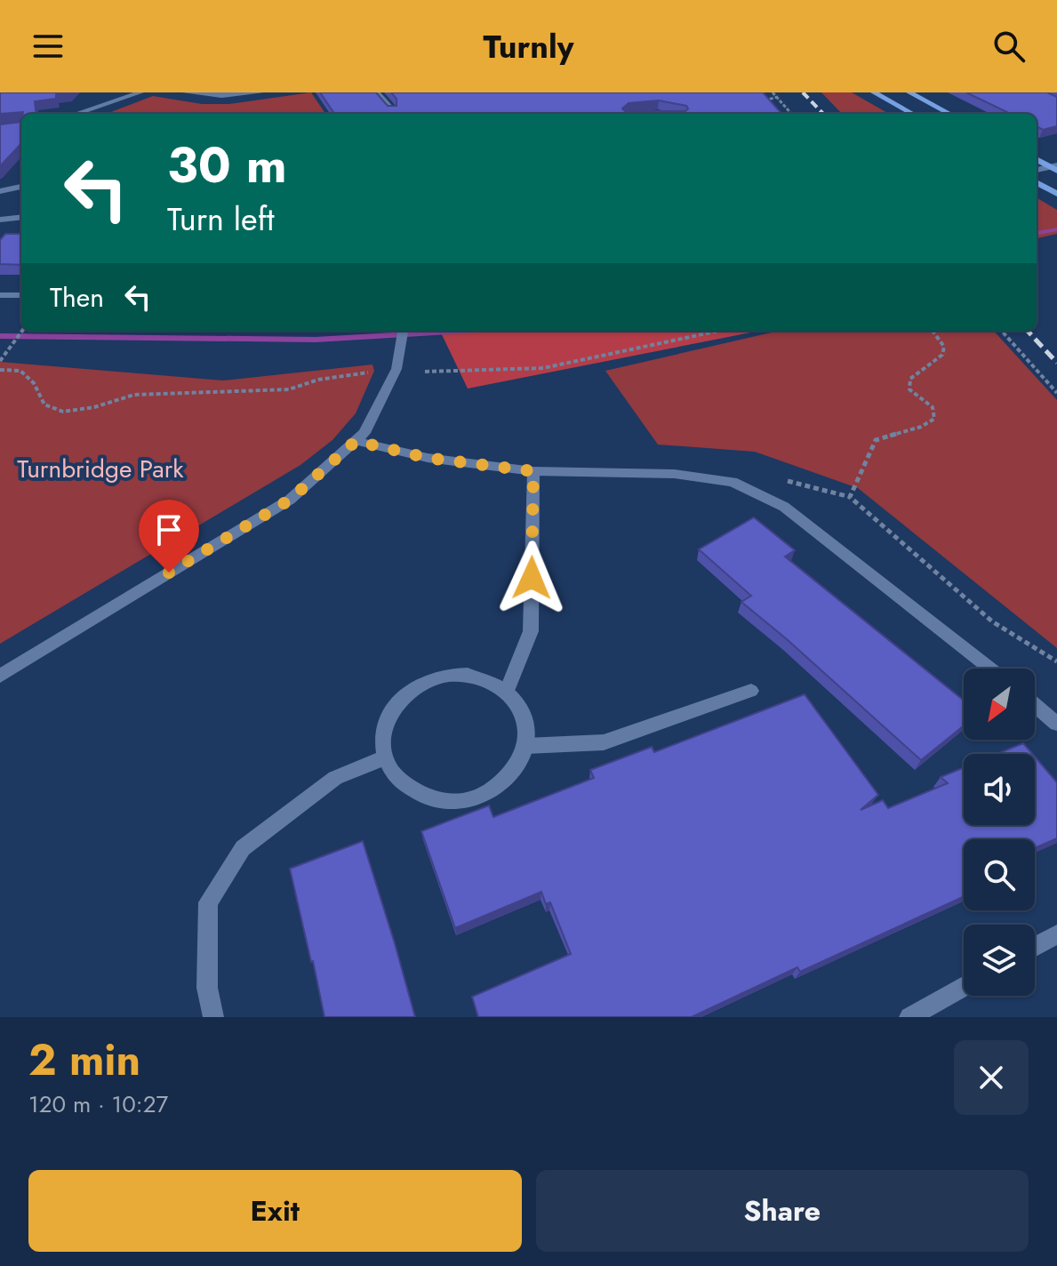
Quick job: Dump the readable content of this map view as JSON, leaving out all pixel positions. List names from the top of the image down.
{
  "parks": ["Turnbridge Park"],
  "north": "bottom left",
  "page": {
    "header": "Turnly",
    "turn": ["30 m", "Turn left"],
    "then": "Then",
    "heading": ["2 min", "120 m · 10:27"],
    "buttons": ["Exit", "Share"]
  }
}
